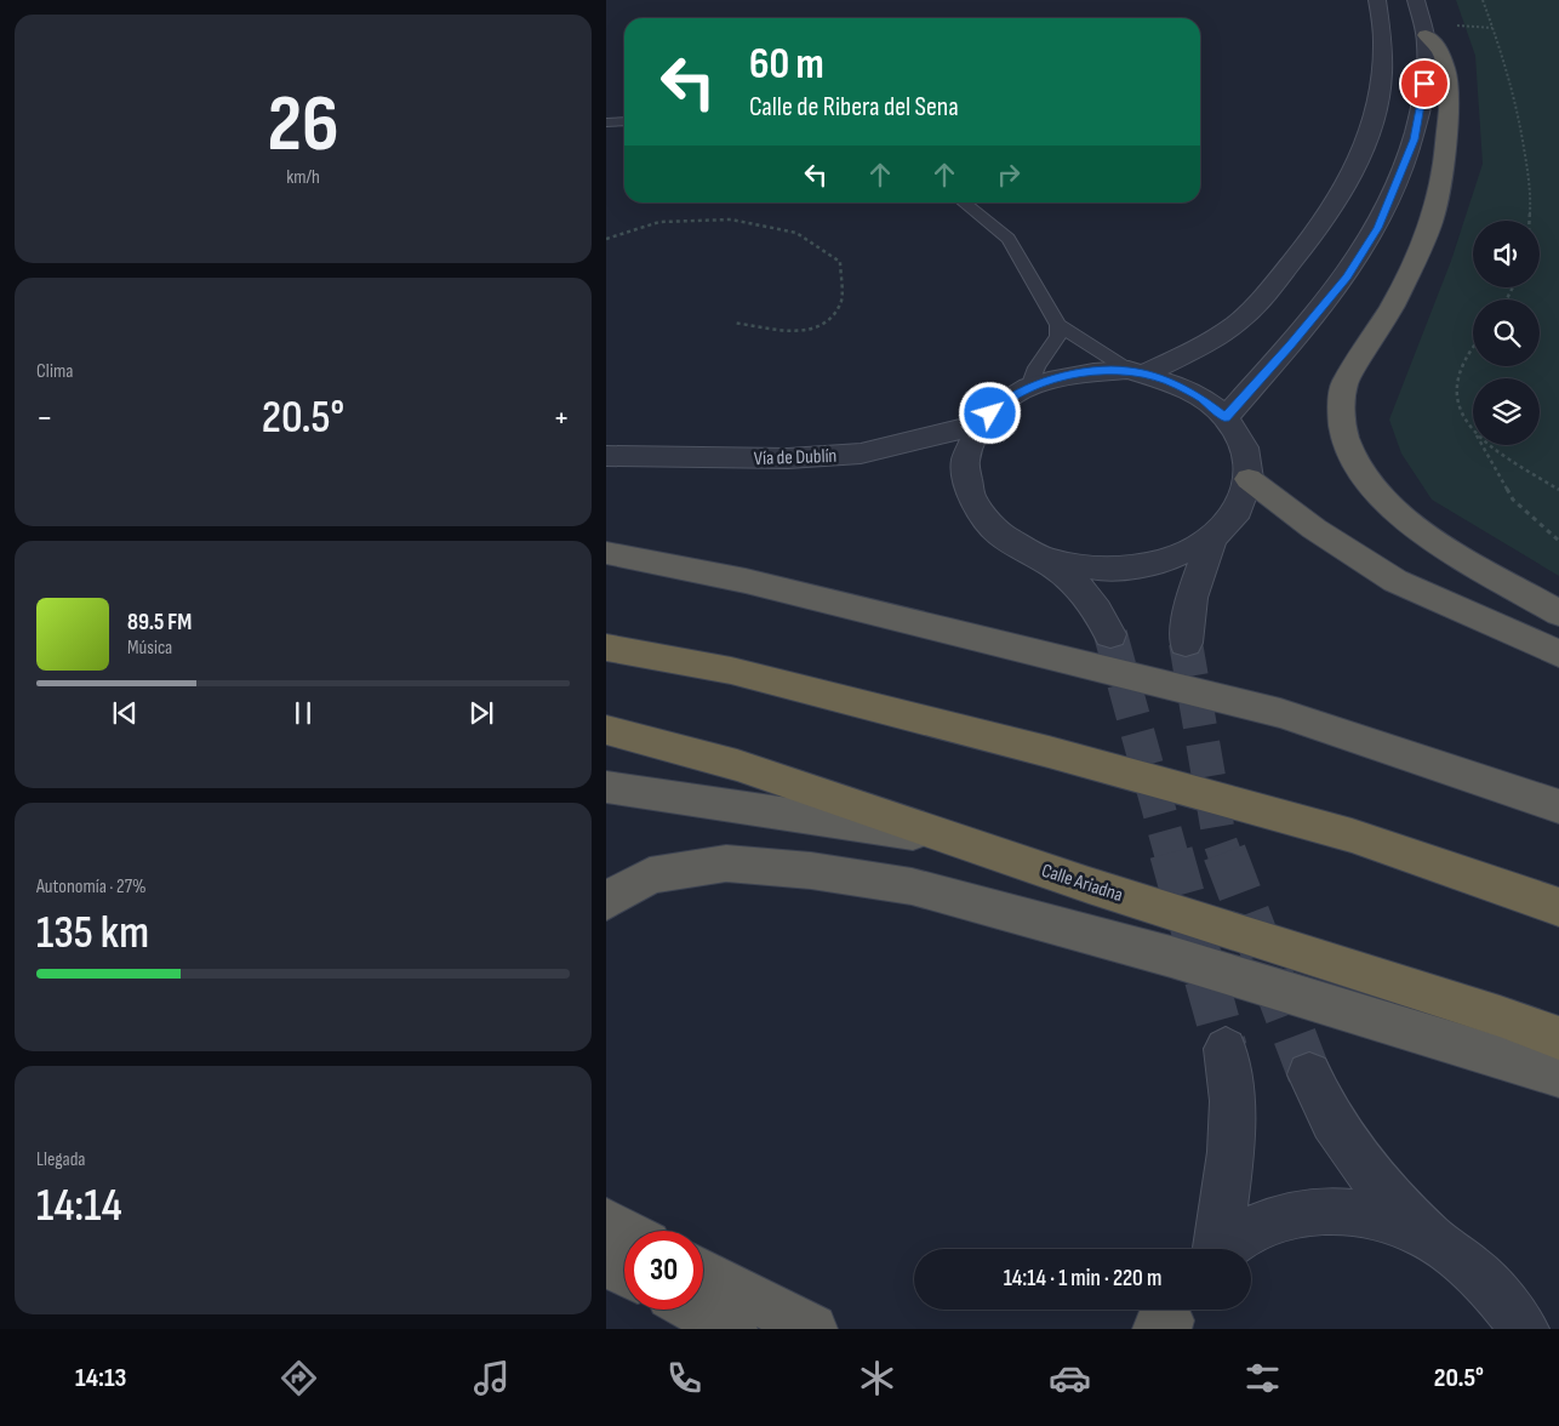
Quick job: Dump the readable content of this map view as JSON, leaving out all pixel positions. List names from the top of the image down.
{
  "streets": {
    "highway": ["Calle Ariadna"],
    "street": ["Vía de Dublín"]
  },
  "page": {
    "tile": [
      ["26", "km/h"],
      "Clima",
      ["Autonomía · 27%", "135 km"],
      ["Llegada", "14:14"]
    ],
    "turn": ["60 m", "Calle de Ribera del Sena"],
    "heat": ["−", "20.5°", "+"],
    "song": ["89.5 FM", "Música"],
    "limit": "30",
    "trip": "14:14 · 1 min · 220 m",
    "tabs": ["14:13", "20.5°"]
  }
}
